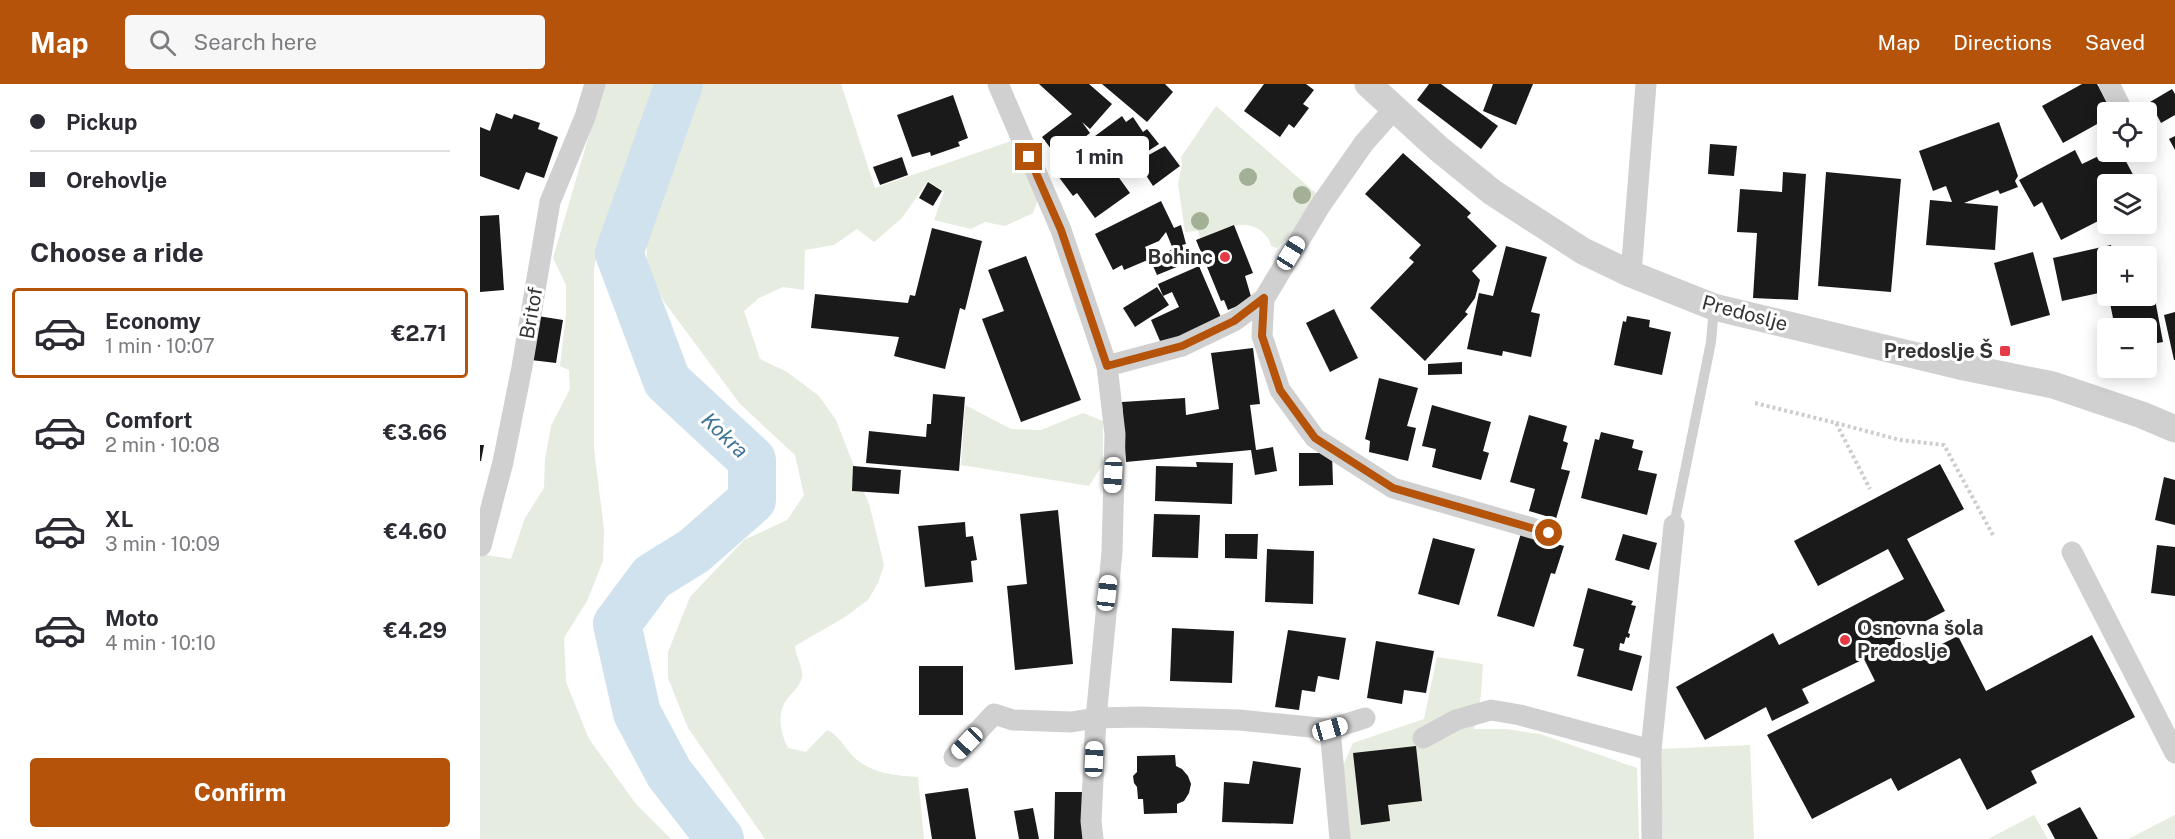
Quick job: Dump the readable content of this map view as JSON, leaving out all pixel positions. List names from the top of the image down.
{
  "streets": {
    "street": ["Britof", "Predoslje"]
  },
  "water": ["Kokra"],
  "places": {
    "other": ["Bohinc", "Osnovna šola Predoslje"],
    "transit": ["Predoslje Š"]
  },
  "page": {
    "header": "Map",
    "search": "Search here",
    "nav": ["Map", "Directions", "Saved"],
    "banner": ["Pickup", "Orehovlje"],
    "map_buttons": ["+", "−"],
    "bubble": "1 min",
    "heading": "Choose a ride",
    "list": [
      {
        "name": "Economy",
        "note": "1 min · 10:07",
        "value": "€2.71"
      },
      {
        "name": "Comfort",
        "note": "2 min · 10:08",
        "value": "€3.66"
      },
      {
        "name": "XL",
        "note": "3 min · 10:09",
        "value": "€4.60"
      },
      {
        "name": "Moto",
        "note": "4 min · 10:10",
        "value": "€4.29"
      }
    ],
    "buttons": "Confirm"
  }
}
